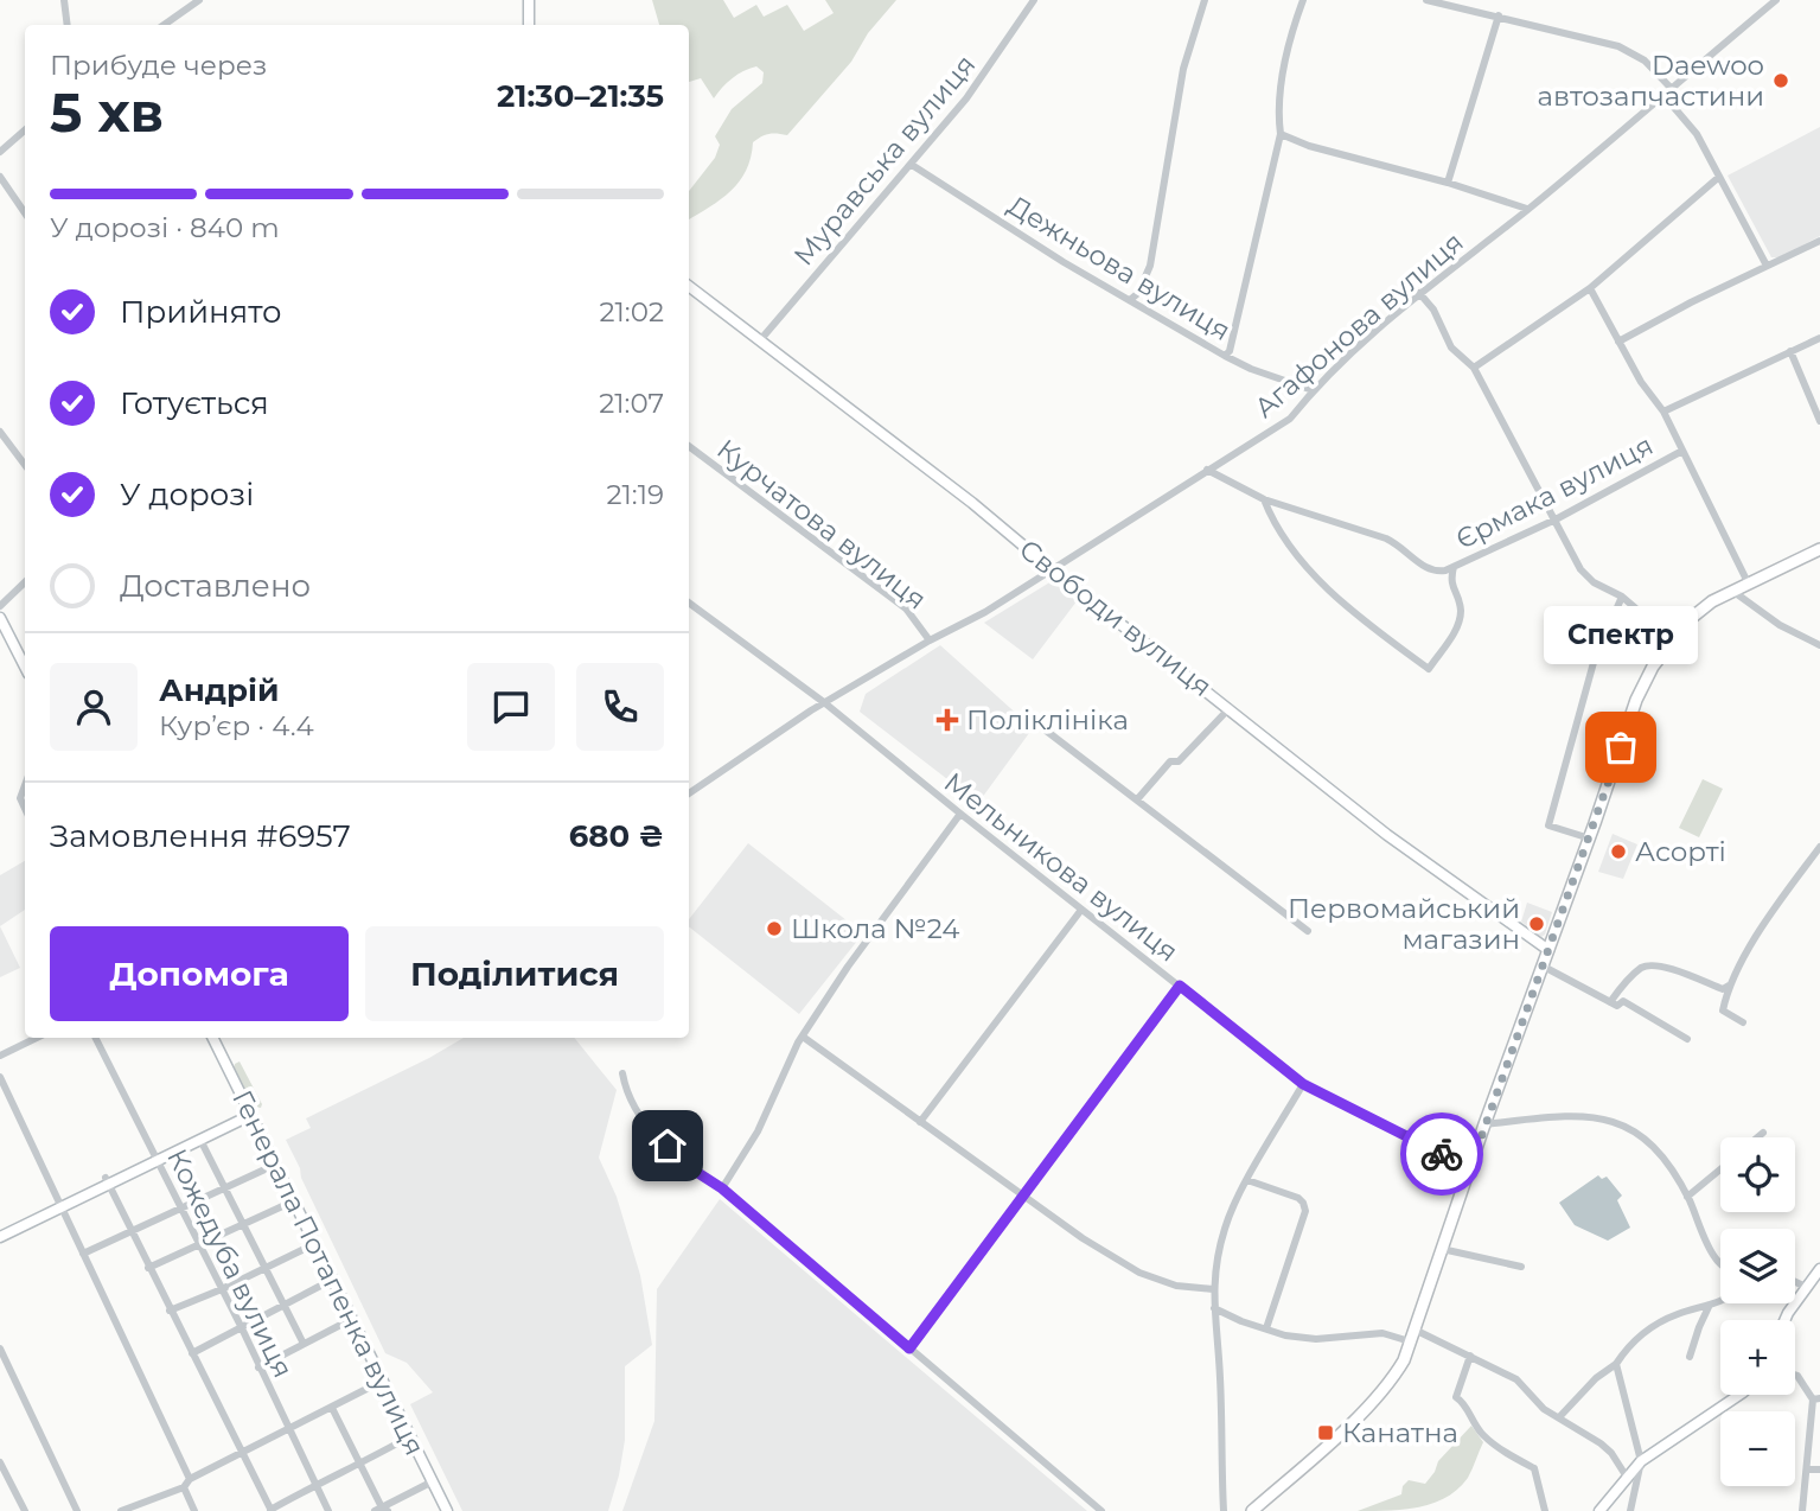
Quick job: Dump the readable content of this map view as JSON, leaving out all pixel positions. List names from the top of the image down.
{
  "streets": {
    "street": [
      "Муравська вулиця",
      "Дежньова вулиця",
      "Агафонова вулиця",
      "Єрмака вулиця",
      "Курчатова вулиця",
      "Свободи вулиця",
      "Мельникова вулиця",
      "Кожедуба вулиця",
      "Генерала Потапенка вулиця"
    ]
  },
  "crossings": [
    ["Муравська вулиця", "Дежньова вулиця"],
    ["Муравська вулиця", "Свободи вулиця"],
    ["Дежньова вулиця", "Агафонова вулиця"],
    ["Агафонова вулиця", "Єрмака вулиця"],
    ["Агафонова вулиця", "Курчатова вулиця"],
    ["Агафонова вулиця", "Свободи вулиця"],
    ["Агафонова вулиця", "Мельникова вулиця"]
  ],
  "places": {
    "other": [
      "Daewoo автозапчастини",
      "Спектр",
      "Асорті",
      "Первомайський магазин",
      "Школа №24"
    ],
    "health": ["Поліклініка"],
    "transit": ["Канатна"]
  },
  "page": {
    "heading": ["5 хв", "Прибуде через", "21:30–21:35"],
    "panel": [
      "Андрій",
      "Кур’єр · 4.4",
      "Замовлення #6957",
      "680 ₴"
    ],
    "bar": "У дорозі · 840 m",
    "list": [
      ["Прийнято", "21:02"],
      ["Готується", "21:07"],
      ["У дорозі", "21:19"],
      "Доставлено"
    ],
    "bubble": "Спектр",
    "buttons": ["Допомога", "Поділитися"],
    "map_buttons": ["+", "−"]
  }
}
